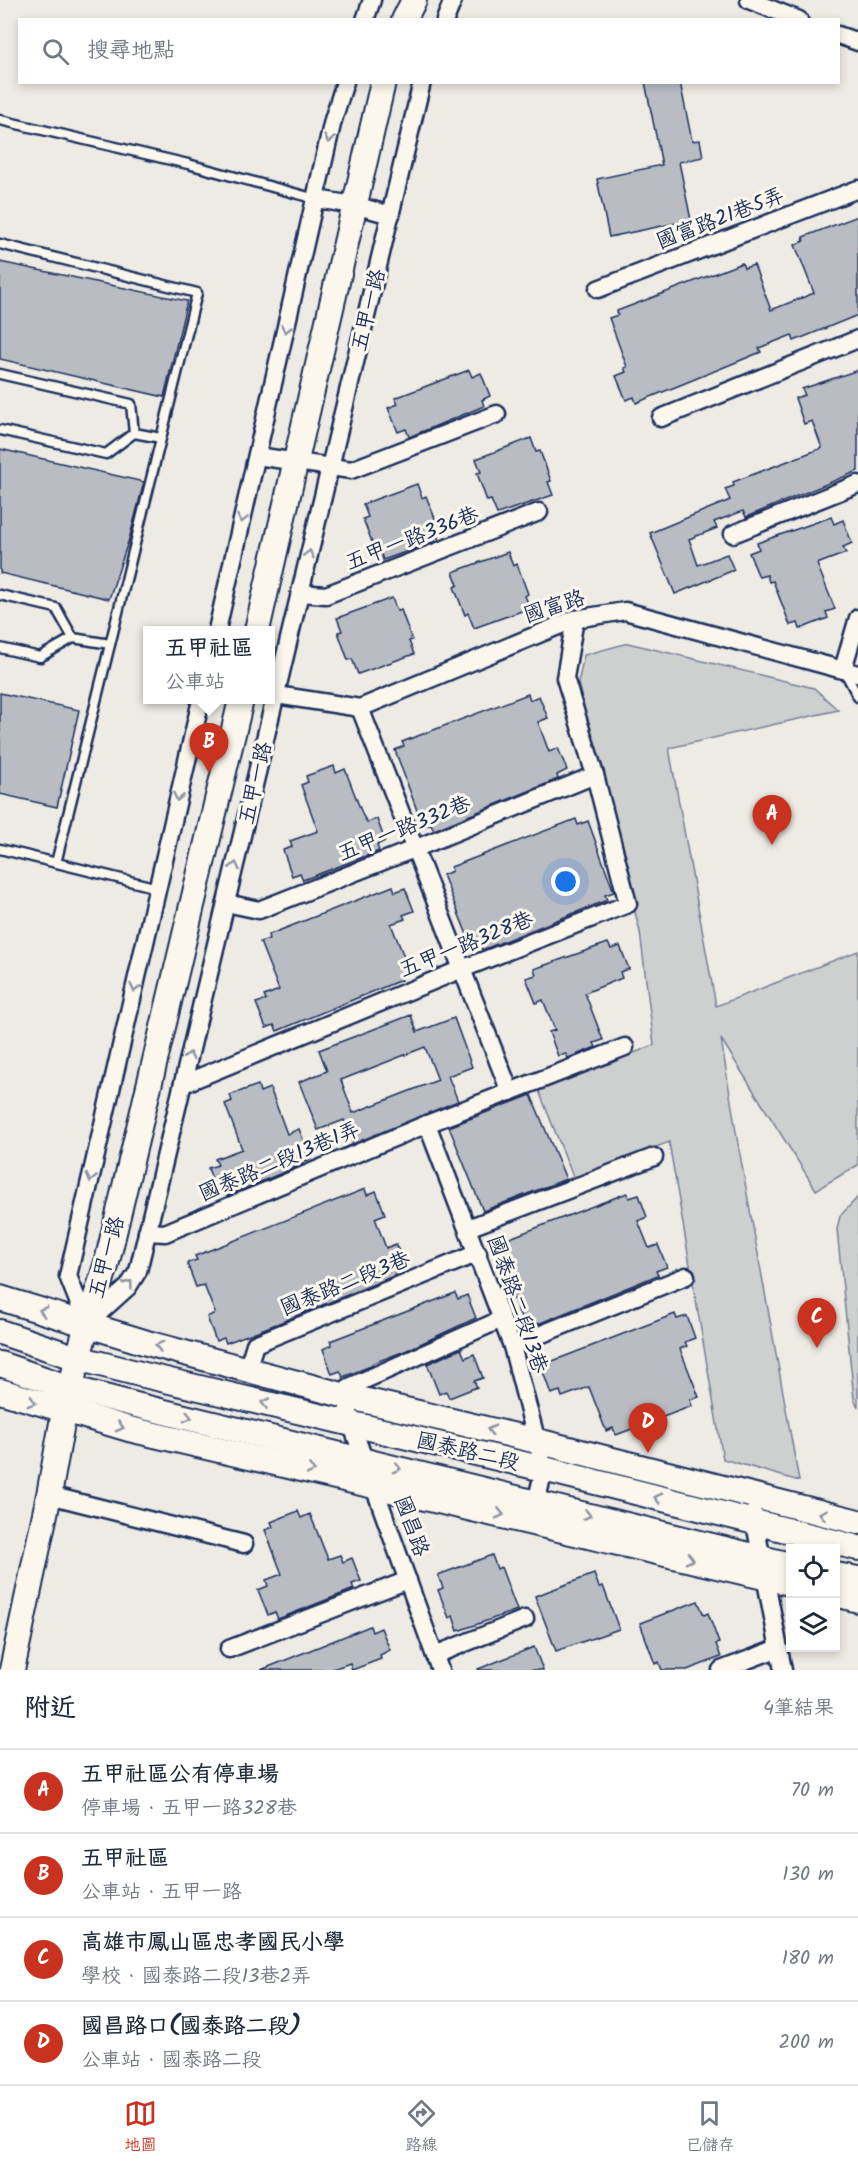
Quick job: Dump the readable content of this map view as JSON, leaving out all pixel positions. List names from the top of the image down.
{
  "streets": {
    "street": [
      "國富路21巷5弄",
      "五甲一路",
      "五甲一路336巷",
      "國富路",
      "五甲一路332巷",
      "五甲一路328巷",
      "國泰路二段13巷1弄",
      "國泰路二段3巷",
      "國泰路二段13巷",
      "國泰路二段",
      "國昌路"
    ]
  },
  "crossings": [
    ["五甲一路", "五甲一路336巷"],
    ["五甲一路", "五甲一路332巷"],
    ["五甲一路", "五甲一路328巷"],
    ["五甲一路", "國泰路二段13巷1弄"],
    ["五甲一路", "國泰路二段"],
    ["國富路", "五甲一路328巷"],
    ["五甲一路332巷", "五甲一路328巷"],
    ["國泰路二段13巷1弄", "國泰路二段13巷"],
    ["國泰路二段3巷", "國泰路二段13巷"],
    ["國泰路二段3巷", "國泰路二段"],
    ["國泰路二段13巷", "國泰路二段"],
    ["國泰路二段", "國昌路"]
  ],
  "page": {
    "search": "搜尋地點",
    "popup": ["五甲社區", "公車站"],
    "pins": [
      "B",
      "A",
      "C",
      "D"
    ],
    "heading": ["附近", "4筆結果"],
    "list": [
      {
        "mark": "A",
        "name": "五甲社區公有停車場",
        "note": "停車場 · 五甲一路328巷",
        "value": "70 m"
      },
      {
        "mark": "B",
        "name": "五甲社區",
        "note": "公車站 · 五甲一路",
        "value": "130 m"
      },
      {
        "mark": "C",
        "name": "高雄市鳳山區忠孝國民小學",
        "note": "學校 · 國泰路二段13巷2弄",
        "value": "180 m"
      },
      {
        "mark": "D",
        "name": "國昌路口(國泰路二段)",
        "note": "公車站 · 國泰路二段",
        "value": "200 m"
      }
    ],
    "nav": ["地圖", "路線", "已儲存"]
  }
}
